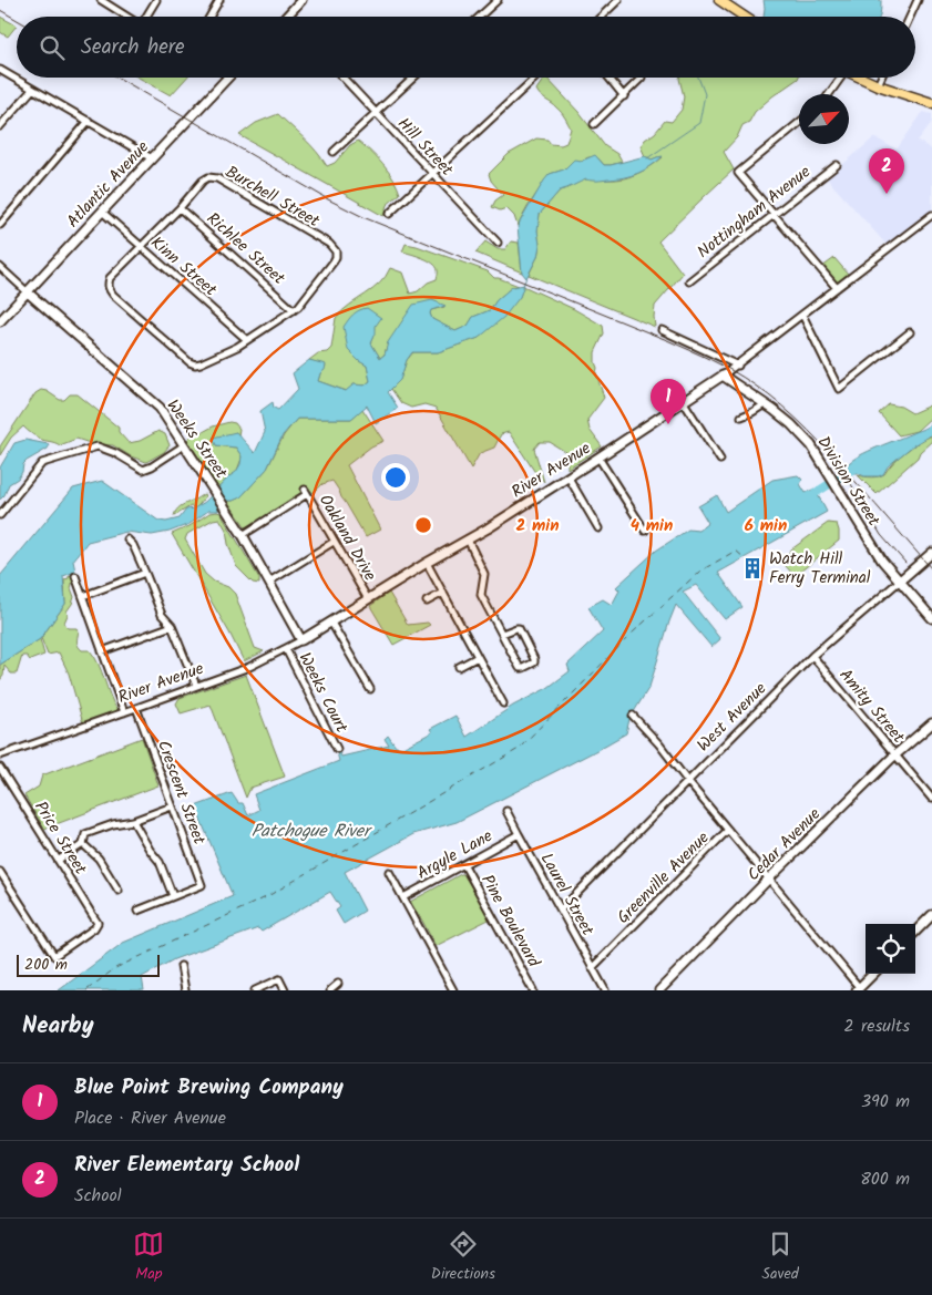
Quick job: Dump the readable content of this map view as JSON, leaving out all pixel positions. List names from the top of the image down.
{
  "streets": {
    "main road": [
      "Atlantic Avenue",
      "Weeks Street",
      "River Avenue",
      "Division Street",
      "West Avenue",
      "Cedar Avenue"
    ],
    "street": [
      "Hill Street",
      "Burchell Street",
      "Nottingham Avenue",
      "Richlee Street",
      "Kinn Street",
      "Oakland Drive",
      "Weeks Court",
      "Amity Street",
      "Crescent Street",
      "Price Street",
      "Argyle Lane",
      "Greenville Avenue",
      "Laurel Street",
      "Pine Boulevard"
    ]
  },
  "crossings": [
    ["Atlantic Avenue", "Kinn Street"],
    ["Atlantic Avenue", "Weeks Street"],
    ["Burchell Street", "Richlee Street"],
    ["Weeks Street", "River Avenue"],
    ["Weeks Street", "Oakland Drive"],
    ["River Avenue", "Division Street"],
    ["River Avenue", "Oakland Drive"],
    ["River Avenue", "Weeks Court"],
    ["River Avenue", "Crescent Street"],
    ["Division Street", "West Avenue"],
    ["Amity Street", "West Avenue"],
    ["Amity Street", "Cedar Avenue"],
    ["West Avenue", "Laurel Street"],
    ["Argyle Lane", "Laurel Street"],
    ["Argyle Lane", "Pine Boulevard"],
    ["Greenville Avenue", "Laurel Street"]
  ],
  "water": ["Patchogue River"],
  "places": {
    "building": ["Watch Hill Ferry Terminal"]
  },
  "scale_bar": "200 m",
  "north": "top right",
  "page": {
    "search": "Search here",
    "pins": ["2", "1"],
    "scale": "200 m",
    "heading": ["Nearby", "2 results"],
    "list": [
      {
        "mark": "1",
        "name": "Blue Point Brewing Company",
        "note": "Place · River Avenue",
        "value": "390 m"
      },
      {
        "mark": "2",
        "name": "River Elementary School",
        "note": "School",
        "value": "800 m"
      }
    ],
    "nav": ["Map", "Directions", "Saved"]
  },
  "rings": ["2 min", "4 min", "6 min"]
}
